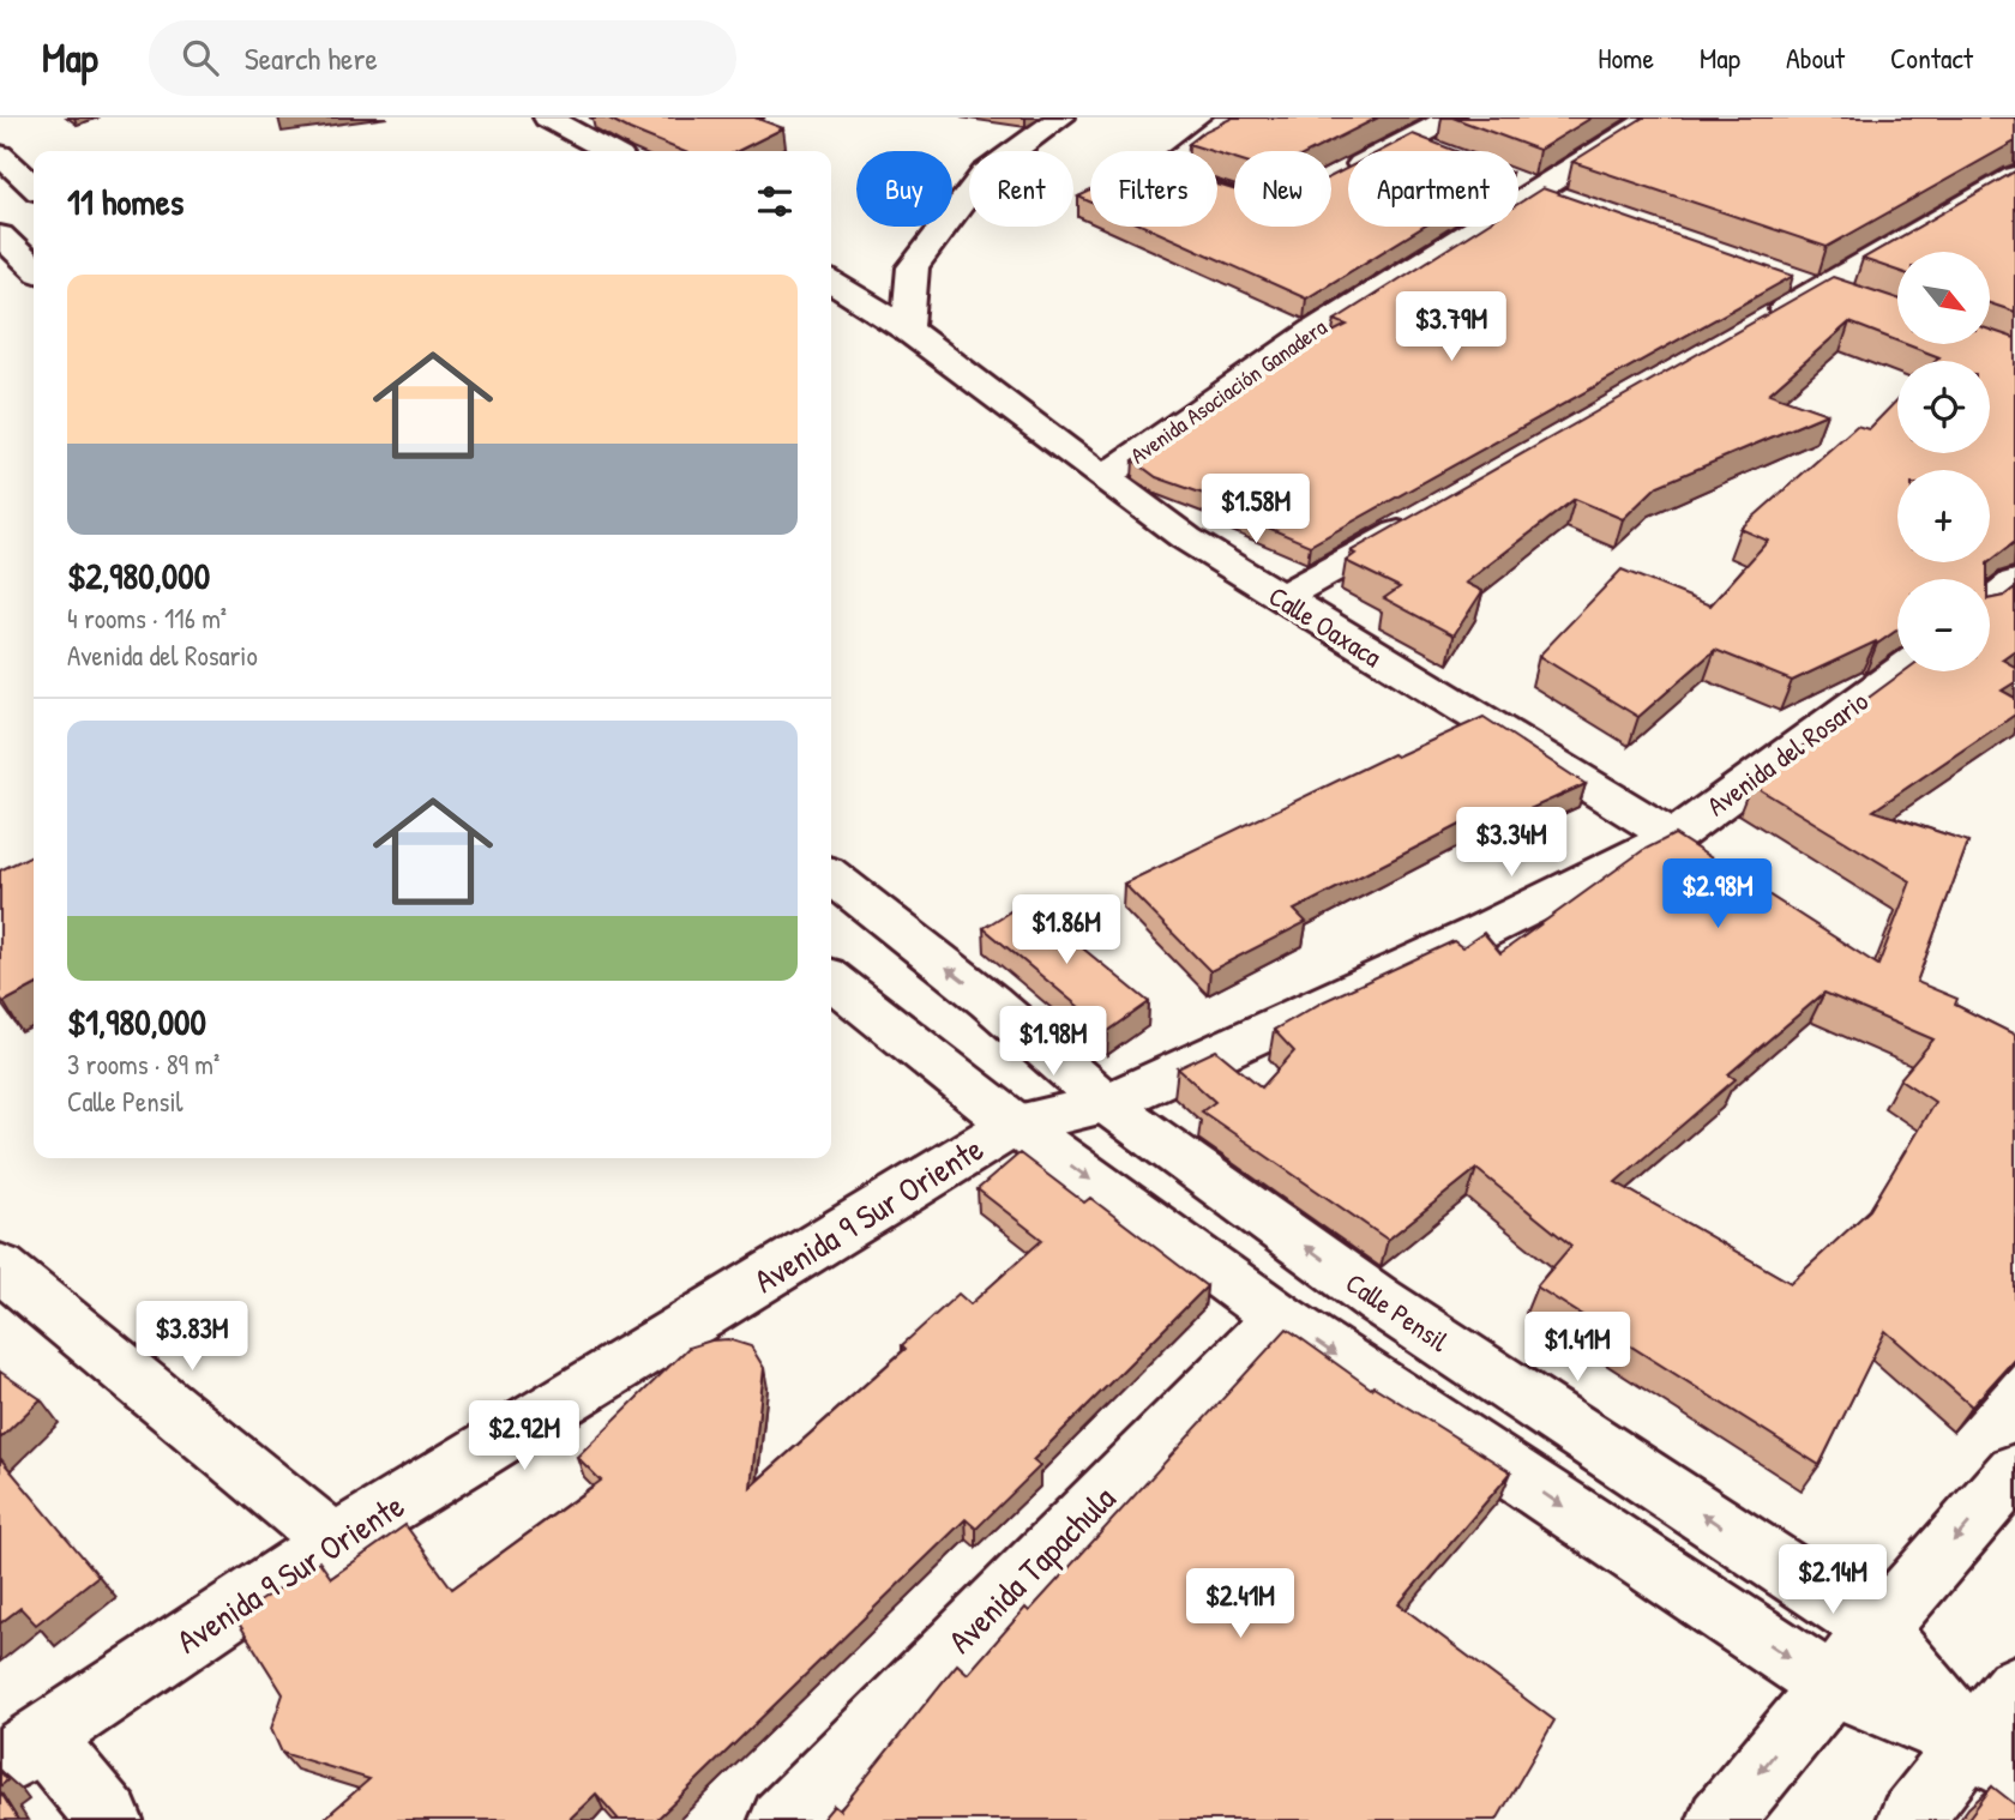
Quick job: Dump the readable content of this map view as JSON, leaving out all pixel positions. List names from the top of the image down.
{
  "streets": {
    "street": [
      "Avenida Asociación Ganadera",
      "Calle Oaxaca",
      "Avenida del Rosario",
      "Avenida 9 Sur Oriente",
      "Calle Pensil",
      "Avenida Tapachula"
    ]
  },
  "crossings": [
    ["Avenida Asociación Ganadera", "Calle Oaxaca"],
    ["Calle Oaxaca", "Avenida del Rosario"],
    ["Avenida del Rosario", "Avenida 9 Sur Oriente"],
    ["Avenida del Rosario", "Calle Pensil"],
    ["Avenida 9 Sur Oriente", "Calle Pensil"]
  ],
  "north": "bottom right",
  "page": {
    "header": "Map",
    "search": "Search here",
    "nav": [
      "Home",
      "Map",
      "About",
      "Contact"
    ],
    "chip": [
      "Buy",
      "Rent",
      "Filters",
      "New",
      "Apartment"
    ],
    "heading": "11 homes",
    "map_buttons": ["+", "−"],
    "list": [
      {
        "name": "$2,980,000",
        "note": "4 rooms · 116 m² · Avenida del Rosario"
      },
      {
        "name": "$1,980,000",
        "note": "3 rooms · 89 m² · Calle Pensil"
      }
    ],
    "price": [
      "$3.79M",
      "$1.58M",
      "$3.34M",
      "$2.98M",
      "$1.86M",
      "$1.98M",
      "$3.83M",
      "$1.41M",
      "$2.92M",
      "$2.14M",
      "$2.41M"
    ]
  }
}
